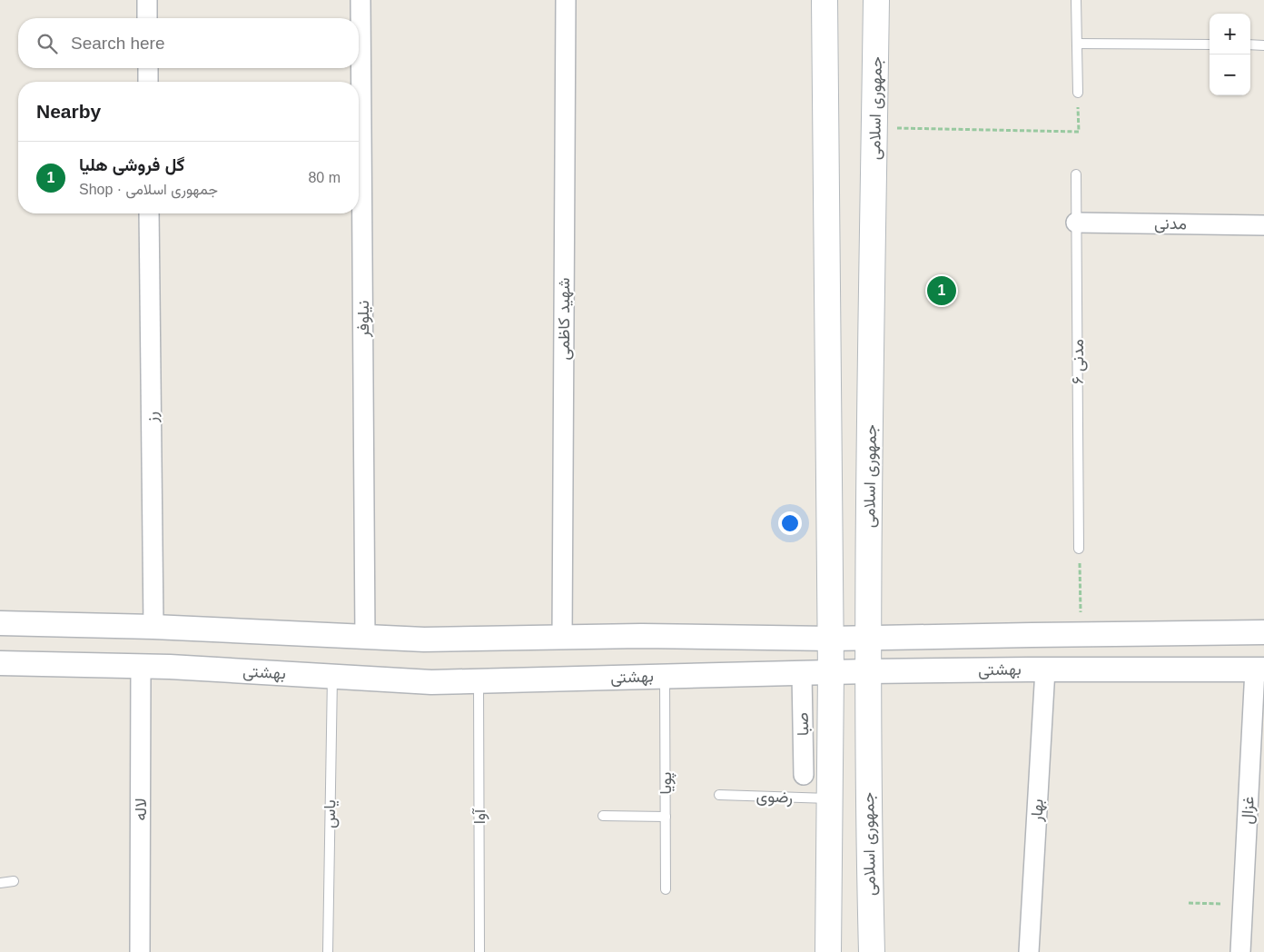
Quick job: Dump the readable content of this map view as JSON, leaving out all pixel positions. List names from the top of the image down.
{
  "streets": {
    "main road": ["جمهوری اسلامی"],
    "street": [
      "مدنی",
      "نیلوفر",
      "شهید کاظمی",
      "رز",
      "بهشتی",
      "صبا",
      "لاله",
      "بهار",
      "غزال"
    ],
    "lane": [
      "مدنی ۶",
      "پویا",
      "رضوی",
      "یاس",
      "آوا"
    ]
  },
  "crossings": [
    ["جمهوری اسلامی", "بهشتی"],
    ["مدنی", "مدنی ۶"],
    ["بهشتی", "صبا"],
    ["بهشتی", "پویا"],
    ["بهشتی", "لاله"],
    ["بهشتی", "بهار"],
    ["بهشتی", "غزال"],
    ["بهشتی", "یاس"],
    ["بهشتی", "آوا"]
  ],
  "page": {
    "map_buttons": ["+", "−"],
    "search": "Search here",
    "heading": "Nearby",
    "list": [
      {
        "mark": "1",
        "name": "گل فروشی هلیا",
        "note": "Shop · جمهوری اسلامی",
        "value": "80 m"
      }
    ],
    "pins": "1"
  }
}
